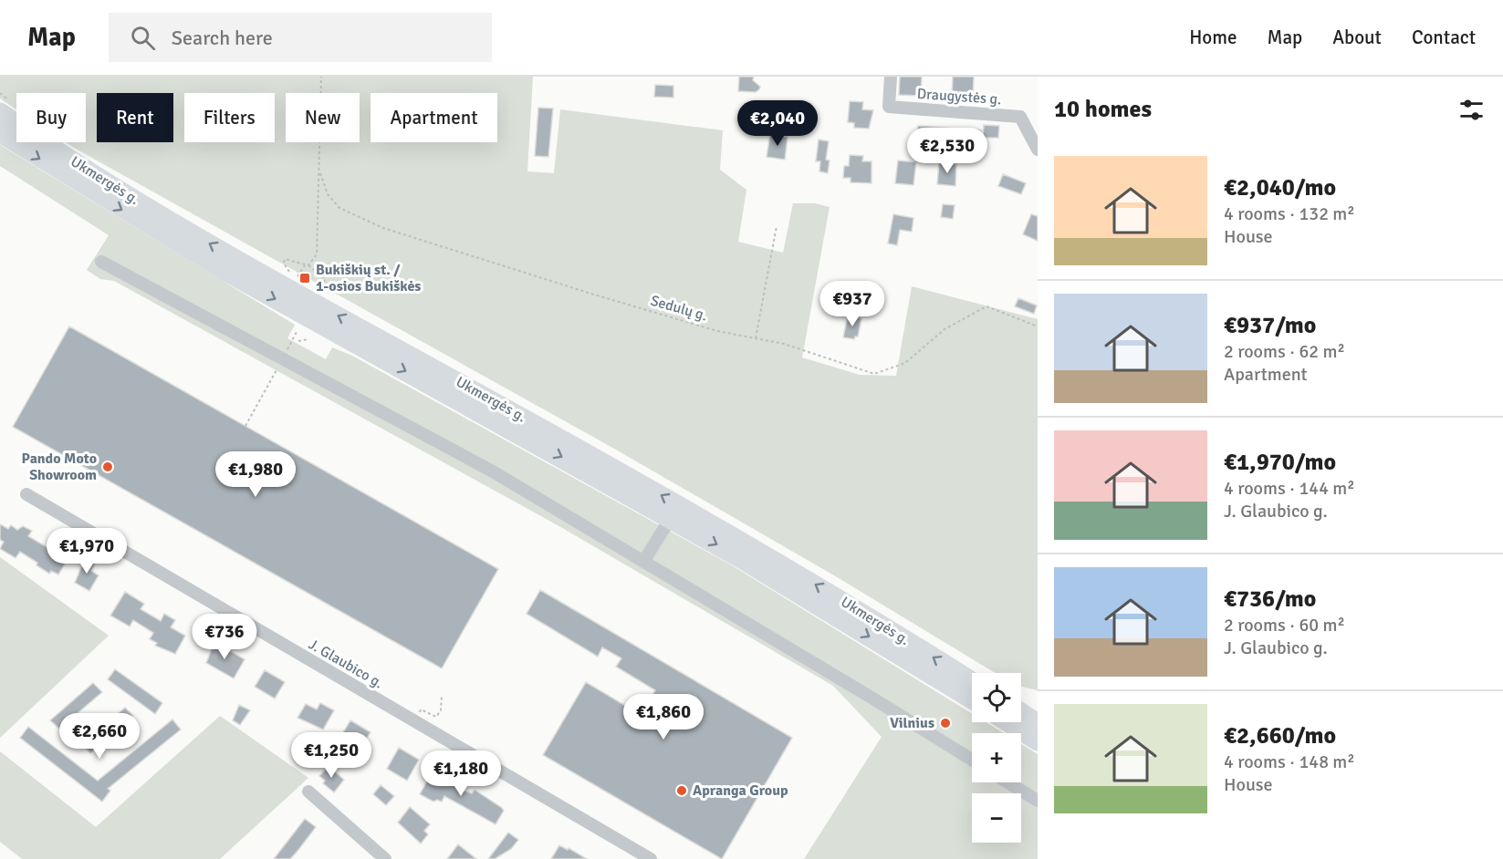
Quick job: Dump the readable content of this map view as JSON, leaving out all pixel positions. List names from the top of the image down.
{
  "streets": {
    "highway": ["Ukmergės g."],
    "street": ["Draugystės g.", "J. Glaubico g."],
    "path": ["Sedulų g."]
  },
  "places": {
    "transit": ["Bukiškių st. / 1-osios Bukiškės"],
    "other": ["Pando Moto Showroom", "Vilnius", "Apranga Group"]
  },
  "page": {
    "header": "Map",
    "search": "Search here",
    "nav": [
      "Home",
      "Map",
      "About",
      "Contact"
    ],
    "heading": "10 homes",
    "chip": [
      "Buy",
      "Rent",
      "Filters",
      "New",
      "Apartment"
    ],
    "price": [
      "€2,040",
      "€2,530",
      "€937",
      "€1,980",
      "€1,970",
      "€736",
      "€1,860",
      "€2,660",
      "€1,250",
      "€1,180"
    ],
    "list": [
      {
        "name": "€2,040/mo",
        "note": "4 rooms · 132 m² · House"
      },
      {
        "name": "€937/mo",
        "note": "2 rooms · 62 m² · Apartment"
      },
      {
        "name": "€1,970/mo",
        "note": "4 rooms · 144 m² · J. Glaubico g."
      },
      {
        "name": "€736/mo",
        "note": "2 rooms · 60 m² · J. Glaubico g."
      },
      {
        "name": "€2,660/mo",
        "note": "4 rooms · 148 m² · House"
      }
    ],
    "map_buttons": ["+", "−"]
  }
}
